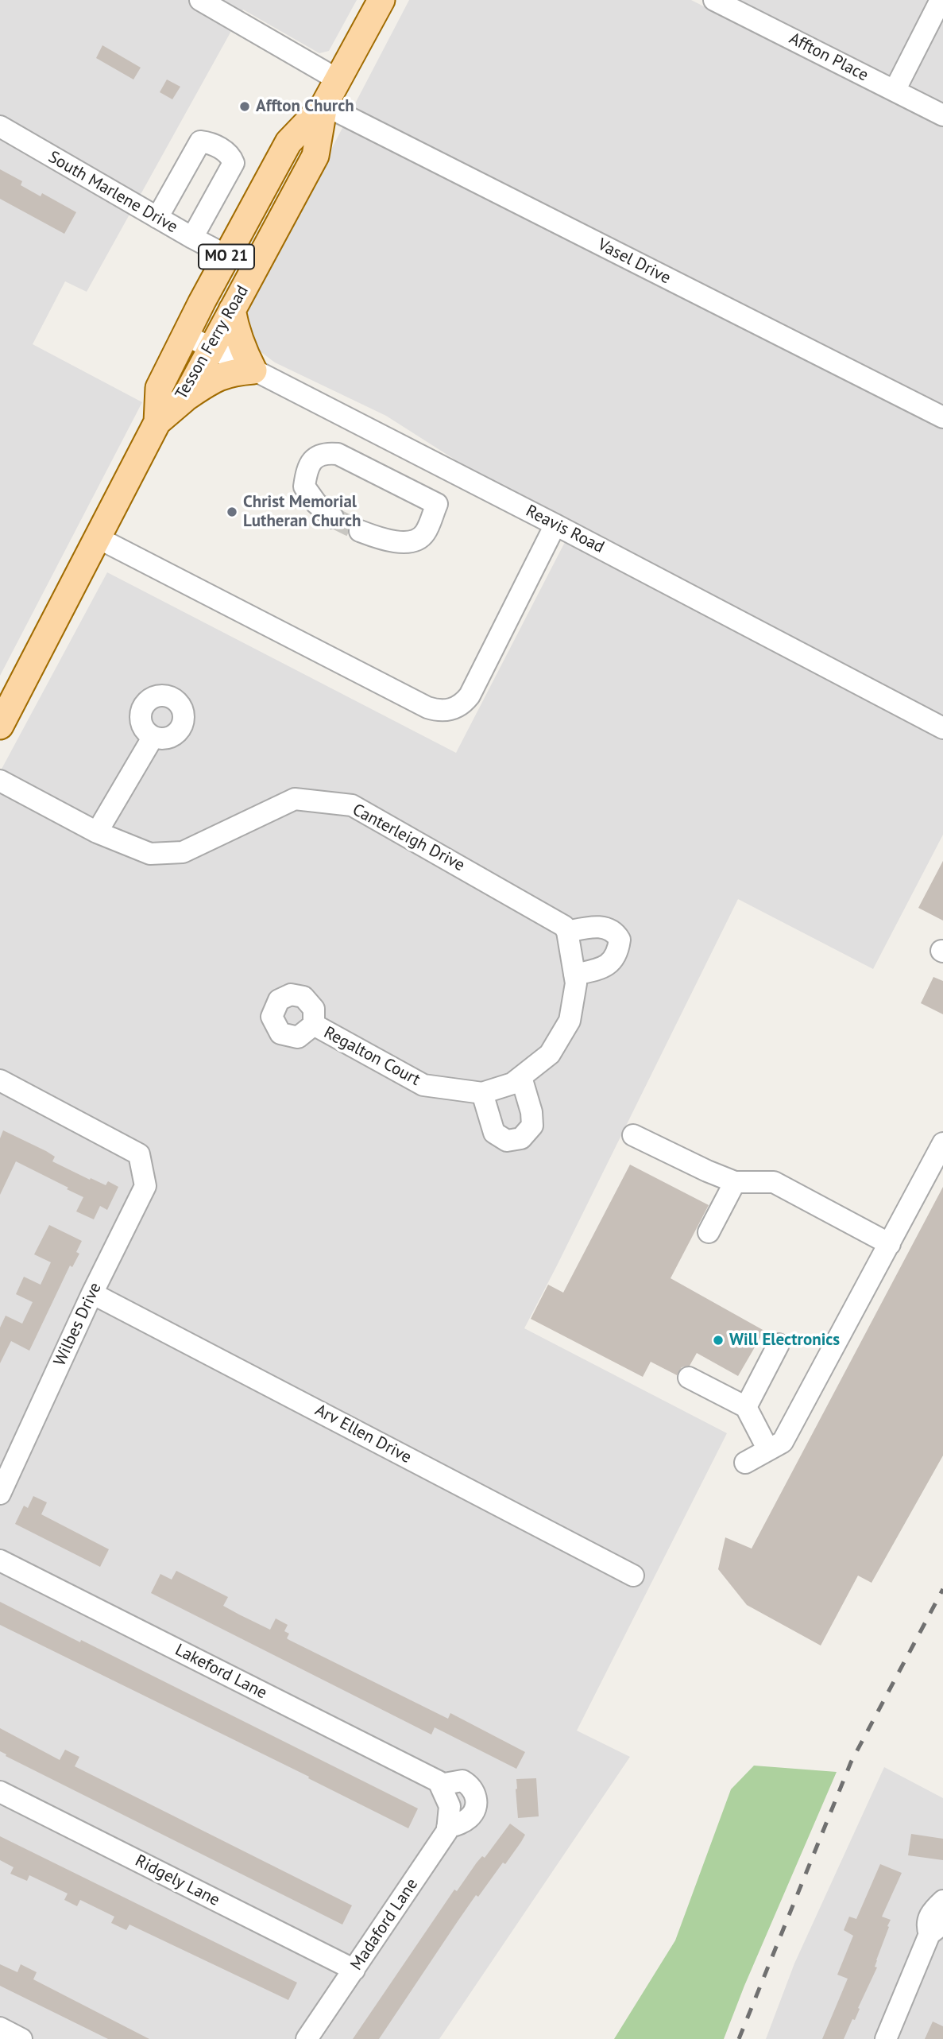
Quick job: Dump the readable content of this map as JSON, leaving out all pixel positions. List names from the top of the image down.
{
  "streets": {
    "main road": ["MO 21", "Tesson Ferry Road"],
    "street": [
      "Affton Place",
      "South Marlene Drive",
      "Vasel Drive",
      "Reavis Road",
      "Canterleigh Drive",
      "Regalton Court",
      "Wilbes Drive",
      "Arv Ellen Drive",
      "Lakeford Lane",
      "Ridgely Lane",
      "Madaford Lane"
    ]
  },
  "crossings": [
    ["South Marlene Drive", "Tesson Ferry Road"],
    ["Vasel Drive", "Tesson Ferry Road"],
    ["Tesson Ferry Road", "Reavis Road"],
    ["Canterleigh Drive", "Regalton Court"],
    ["Wilbes Drive", "Arv Ellen Drive"],
    ["Lakeford Lane", "Madaford Lane"],
    ["Ridgely Lane", "Madaford Lane"]
  ],
  "places": ["Affton Church", "Christ Memorial Lutheran Church", "Will Electronics"]
}
